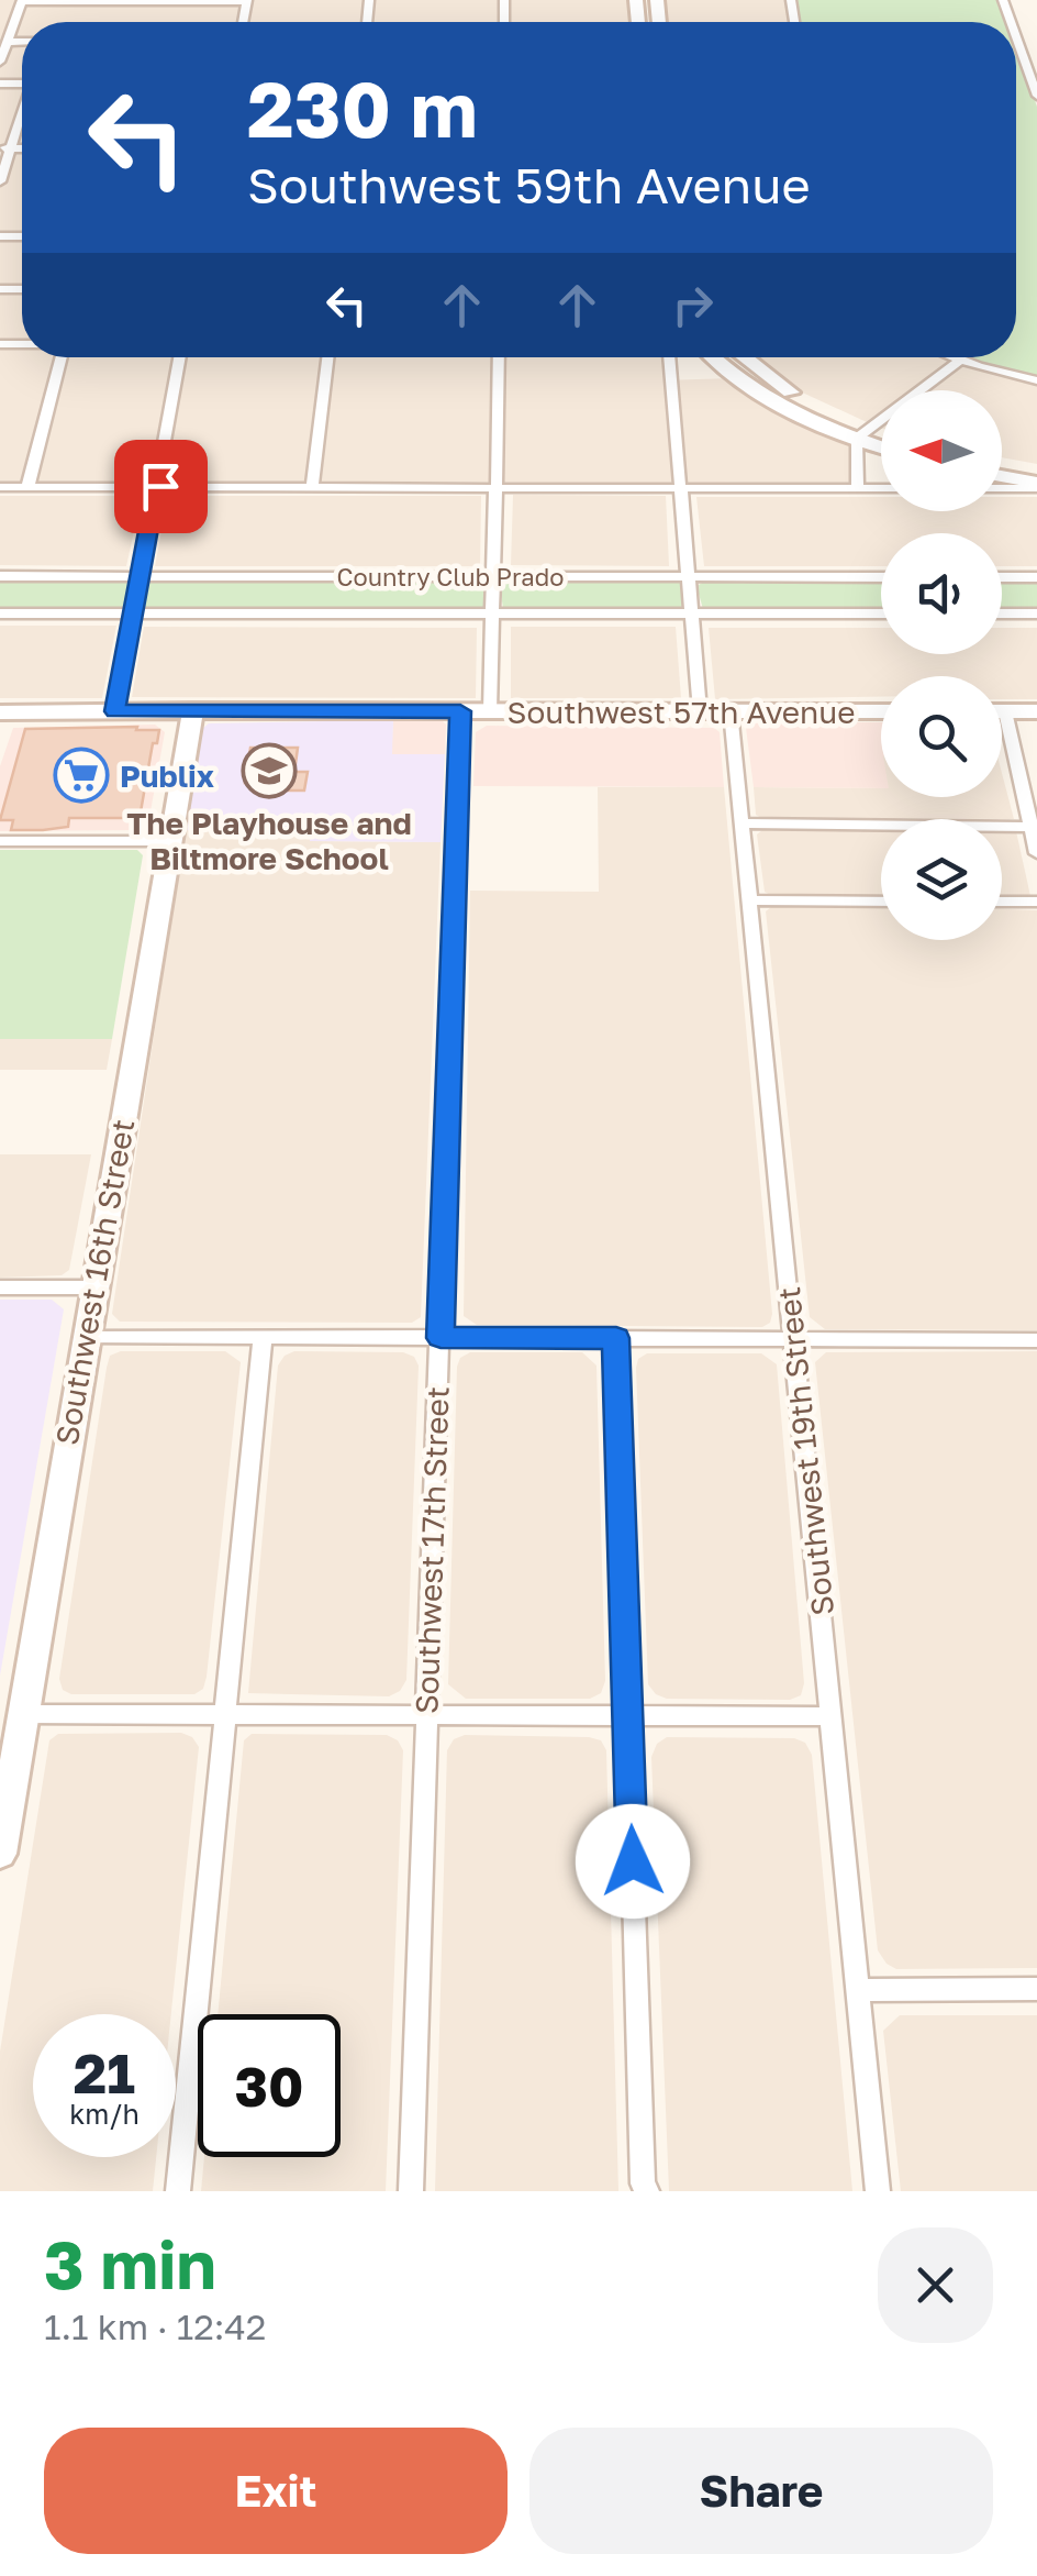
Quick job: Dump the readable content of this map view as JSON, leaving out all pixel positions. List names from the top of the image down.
{
  "streets": {
    "street": [
      "Country Club Prado",
      "Southwest 57th Avenue",
      "Southwest 16th Street",
      "Southwest 19th Street",
      "Southwest 17th Street"
    ]
  },
  "crossings": [
    ["Southwest 57th Avenue", "Southwest 16th Street"],
    ["Southwest 57th Avenue", "Southwest 19th Street"],
    ["Southwest 57th Avenue", "Southwest 17th Street"]
  ],
  "places": {
    "school or university": ["The Playhouse and Biltmore School"],
    "supermarket": ["Publix"]
  },
  "north": "left",
  "page": {
    "turn": ["230 m", "Southwest 59th Avenue"],
    "speed": "21 km/h",
    "limit": "30",
    "heading": ["3 min", "1.1 km · 12:42"],
    "buttons": ["Exit", "Share"]
  }
}
